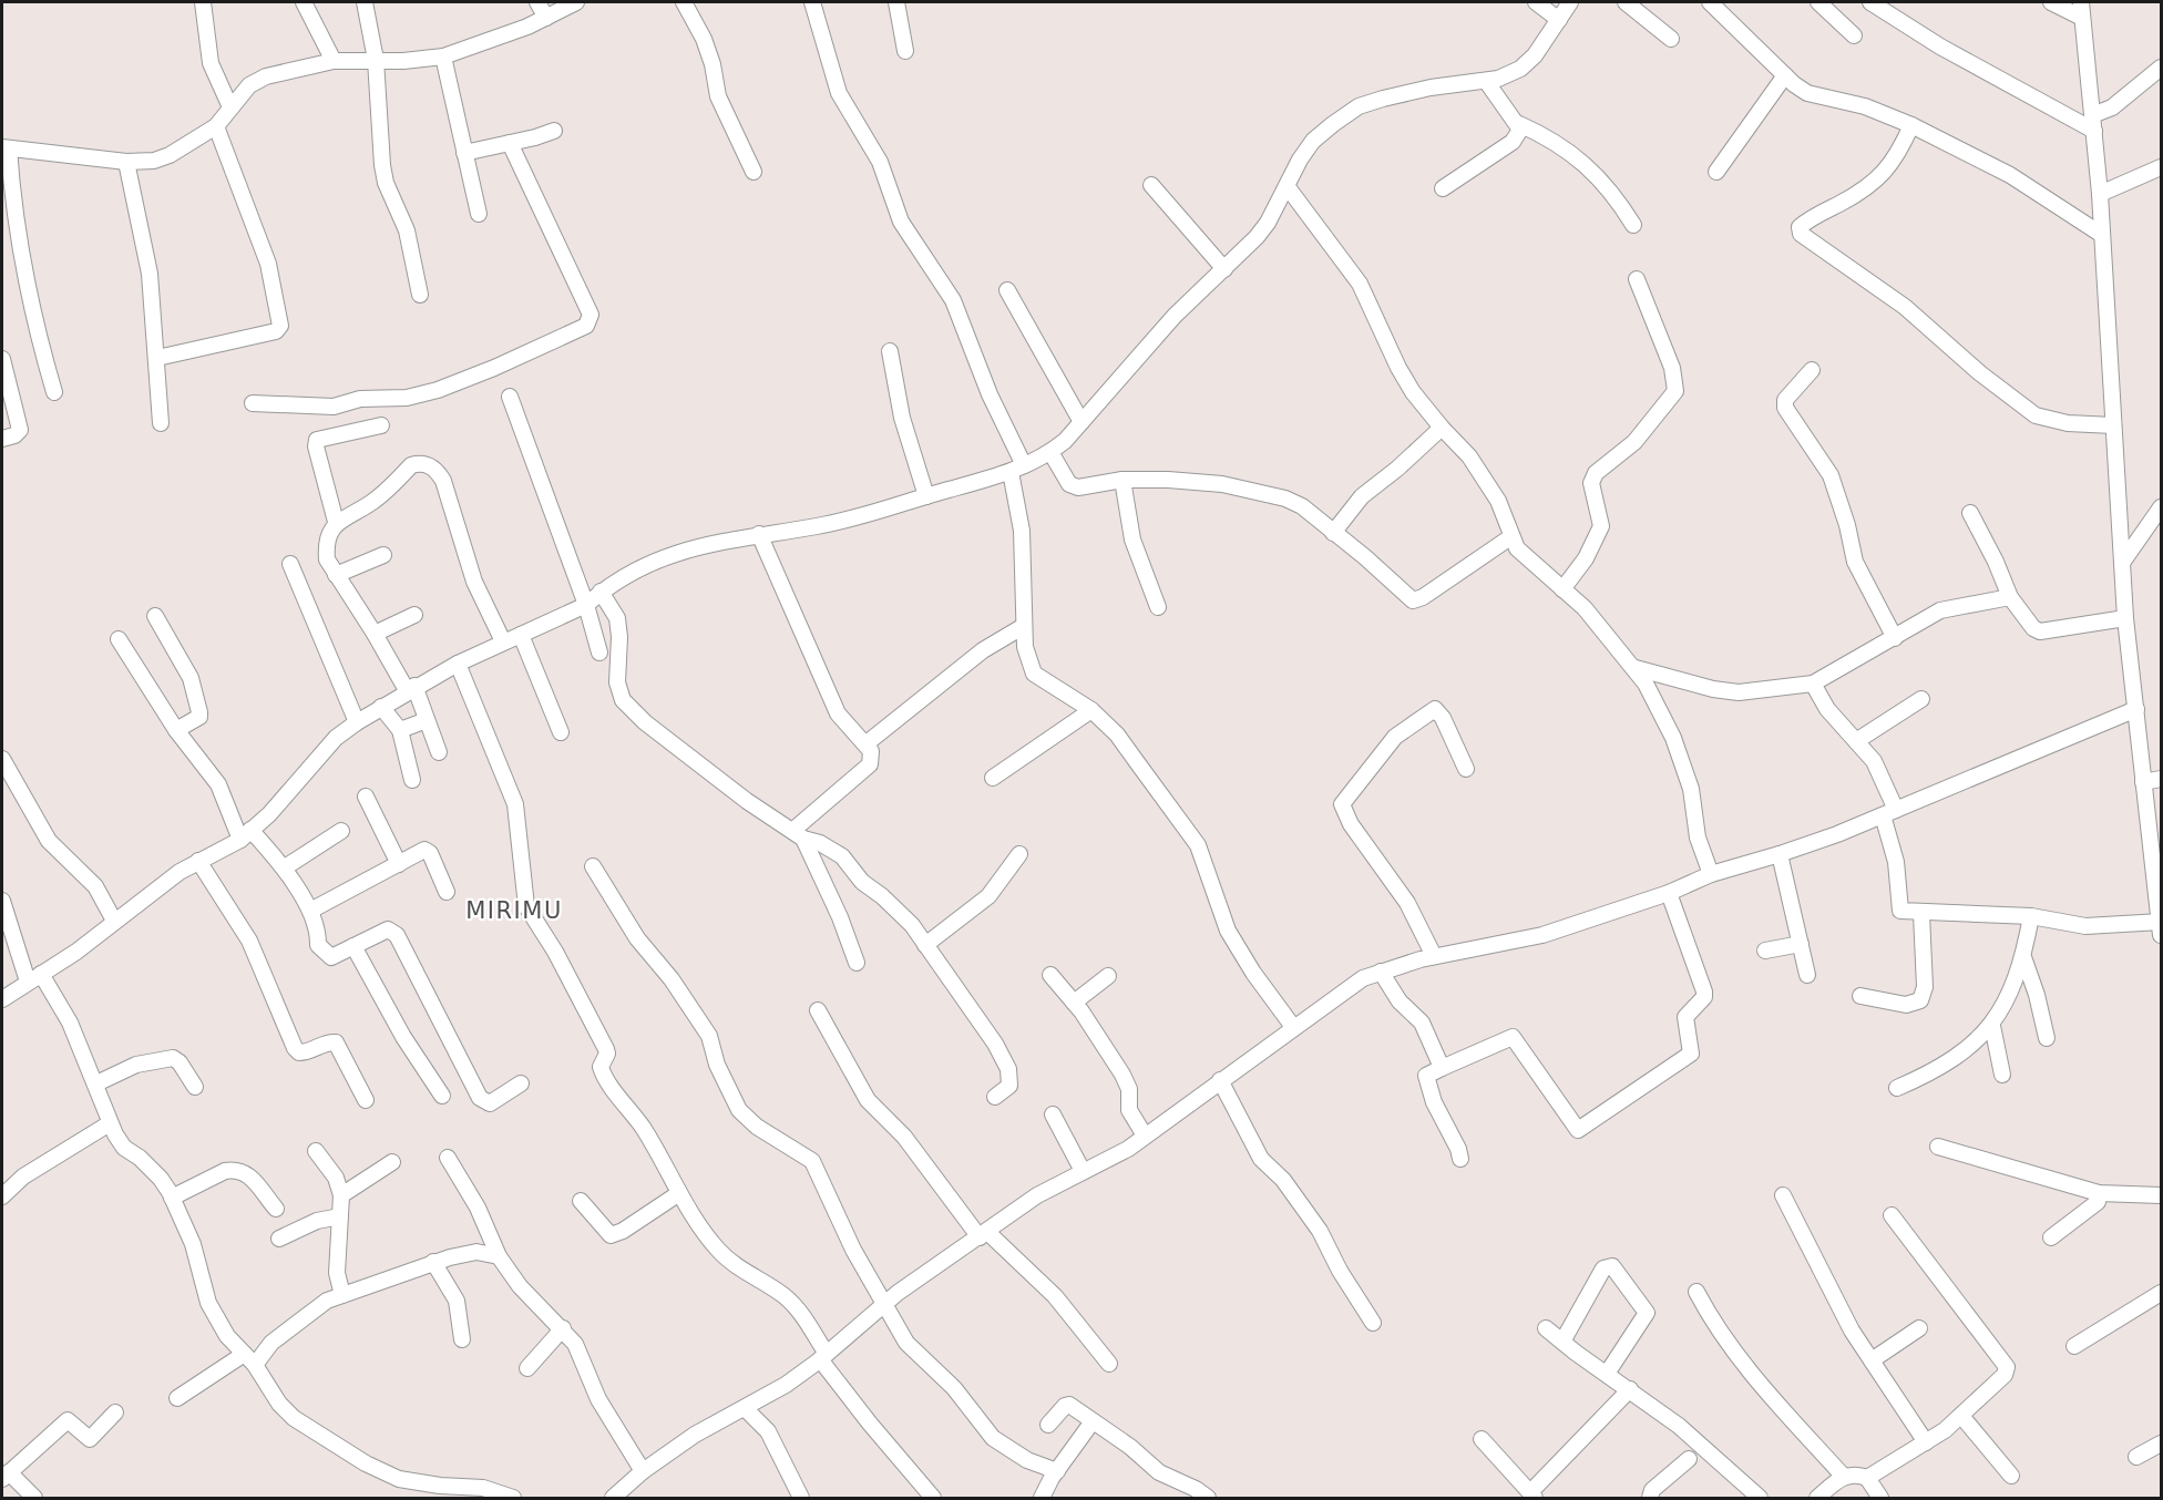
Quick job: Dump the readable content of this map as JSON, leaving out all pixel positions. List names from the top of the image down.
{
  "districts": ["MIRIMU"]
}
